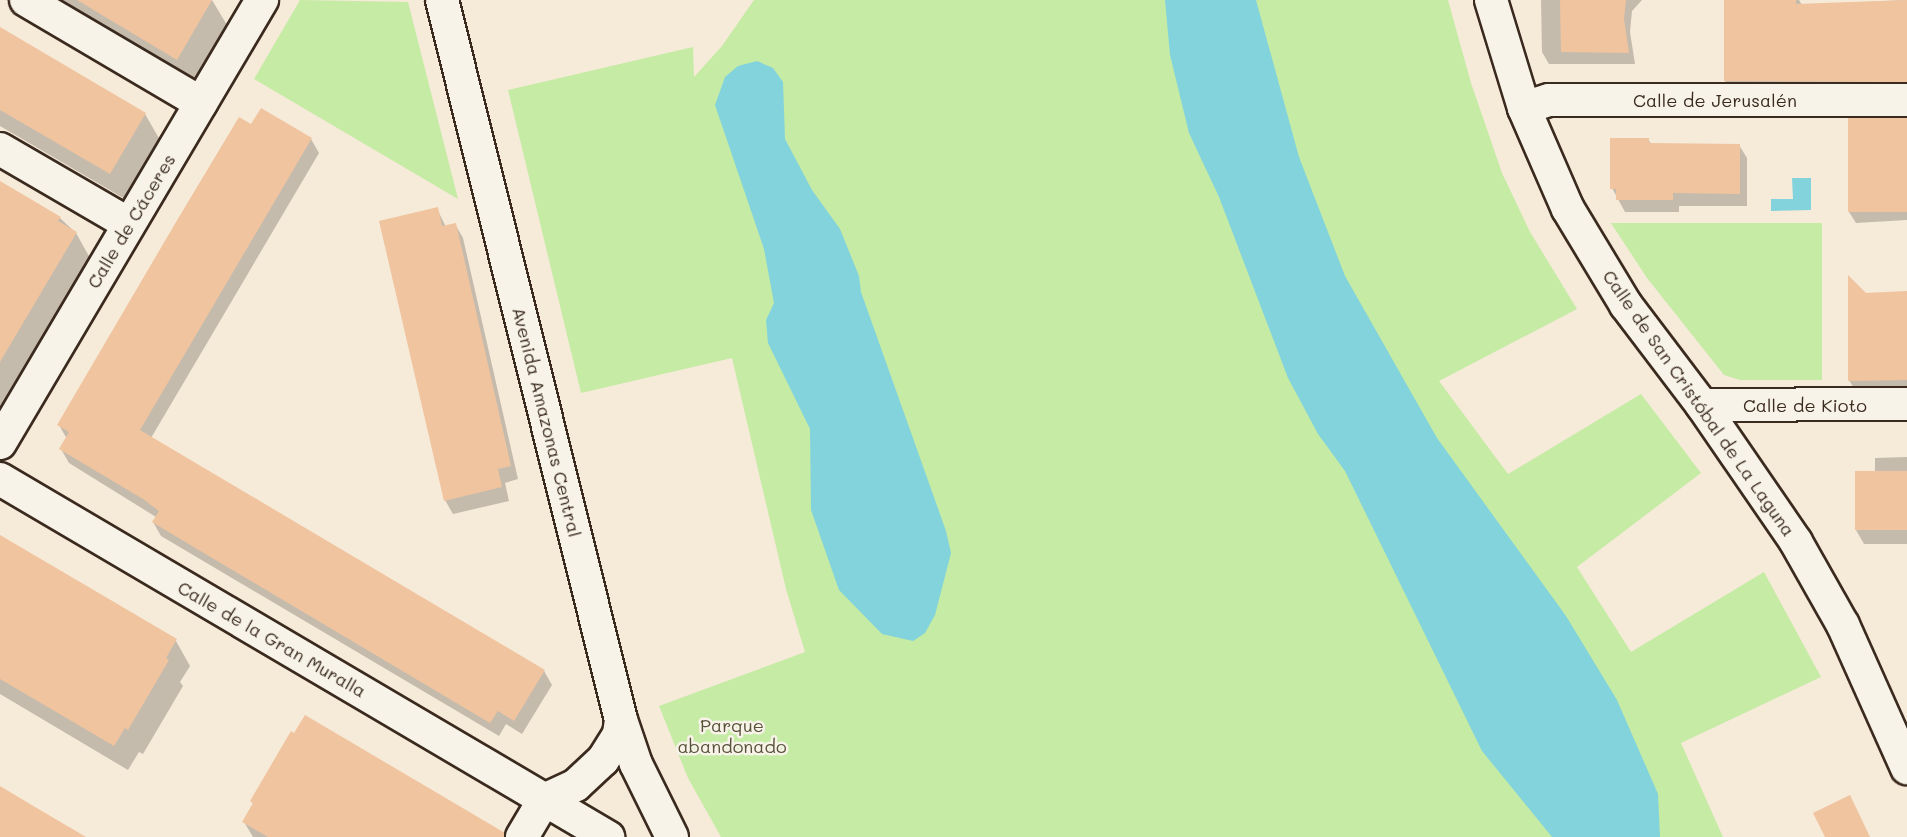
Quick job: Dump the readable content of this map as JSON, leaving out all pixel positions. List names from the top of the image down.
{
  "streets": {
    "street": [
      "Calle de Jerusalén",
      "Calle de Cáceres",
      "Calle de San Cristóbal de La Laguna",
      "Calle de Kioto",
      "Avenida Amazonas Central",
      "Calle de la Gran Muralla"
    ]
  },
  "crossings": [
    ["Calle de Jerusalén", "Calle de San Cristóbal de La Laguna"],
    ["Calle de San Cristóbal de La Laguna", "Calle de Kioto"]
  ],
  "parks": ["Parque abandonado"]
}
